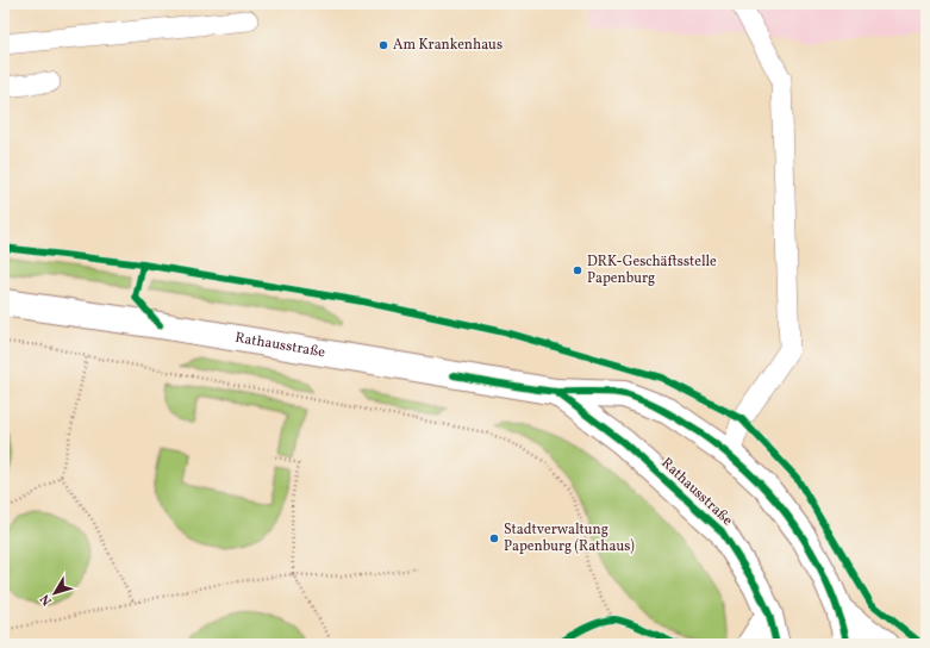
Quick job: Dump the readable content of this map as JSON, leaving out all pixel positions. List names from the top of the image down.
{
  "streets": {
    "street": ["Rathausstraße"]
  },
  "places": ["Am Krankenhaus", "DRK-Geschäftsstelle Papenburg", "Stadtverwaltung Papenburg (Rathaus)"],
  "north": "bottom left"
}
